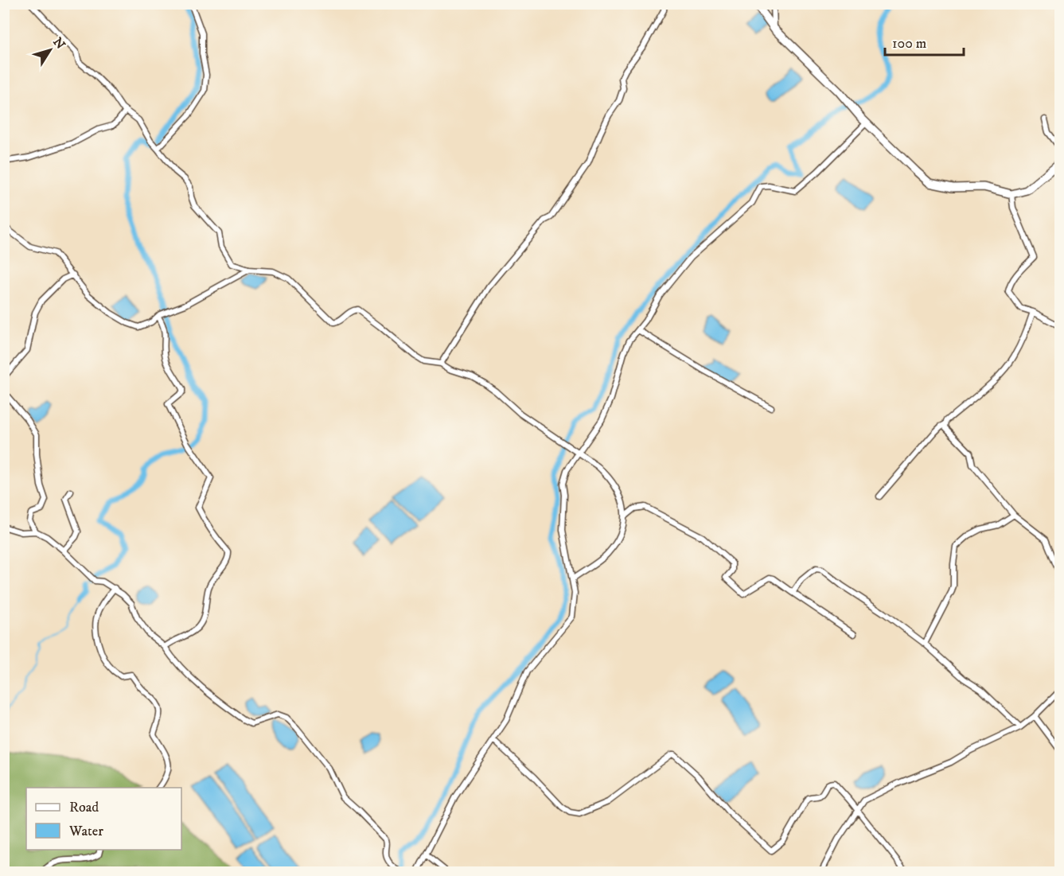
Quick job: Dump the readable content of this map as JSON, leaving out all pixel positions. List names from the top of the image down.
{
  "legend": ["Road", "Water"],
  "scale_bar": "100 m",
  "north": "top right"
}
